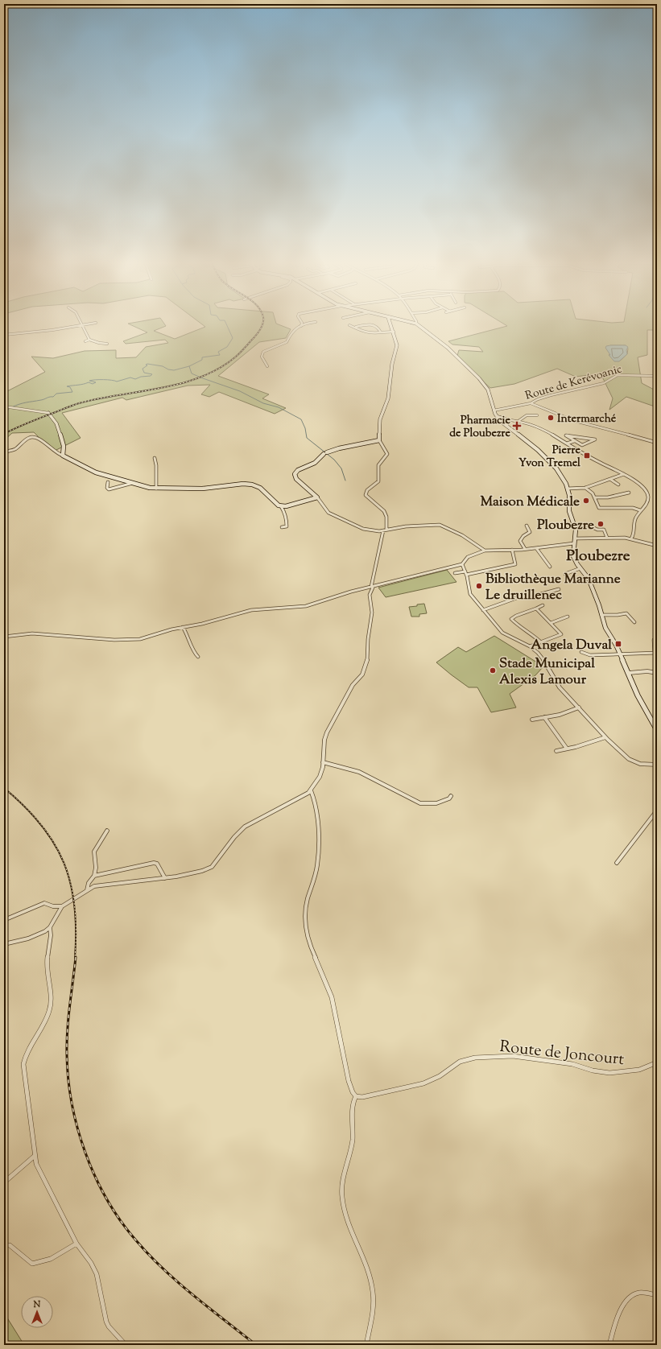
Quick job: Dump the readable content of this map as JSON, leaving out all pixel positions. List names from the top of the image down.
{
  "streets": {
    "street": ["Route de Kerévoanic", "Route de Joncourt"]
  },
  "districts": ["Ploubezre"],
  "places": {
    "other": [
      "Intermarché",
      "Maison Médicale",
      "Ploubezre",
      "Bibliothèque Marianne Le druillenec",
      "Stade Municipal Alexis Lamour"
    ],
    "health": ["Pharmacie de Ploubezre"],
    "transit": ["Pierre Yvon Tremel", "Angela Duval"]
  },
  "north": "top"
}
